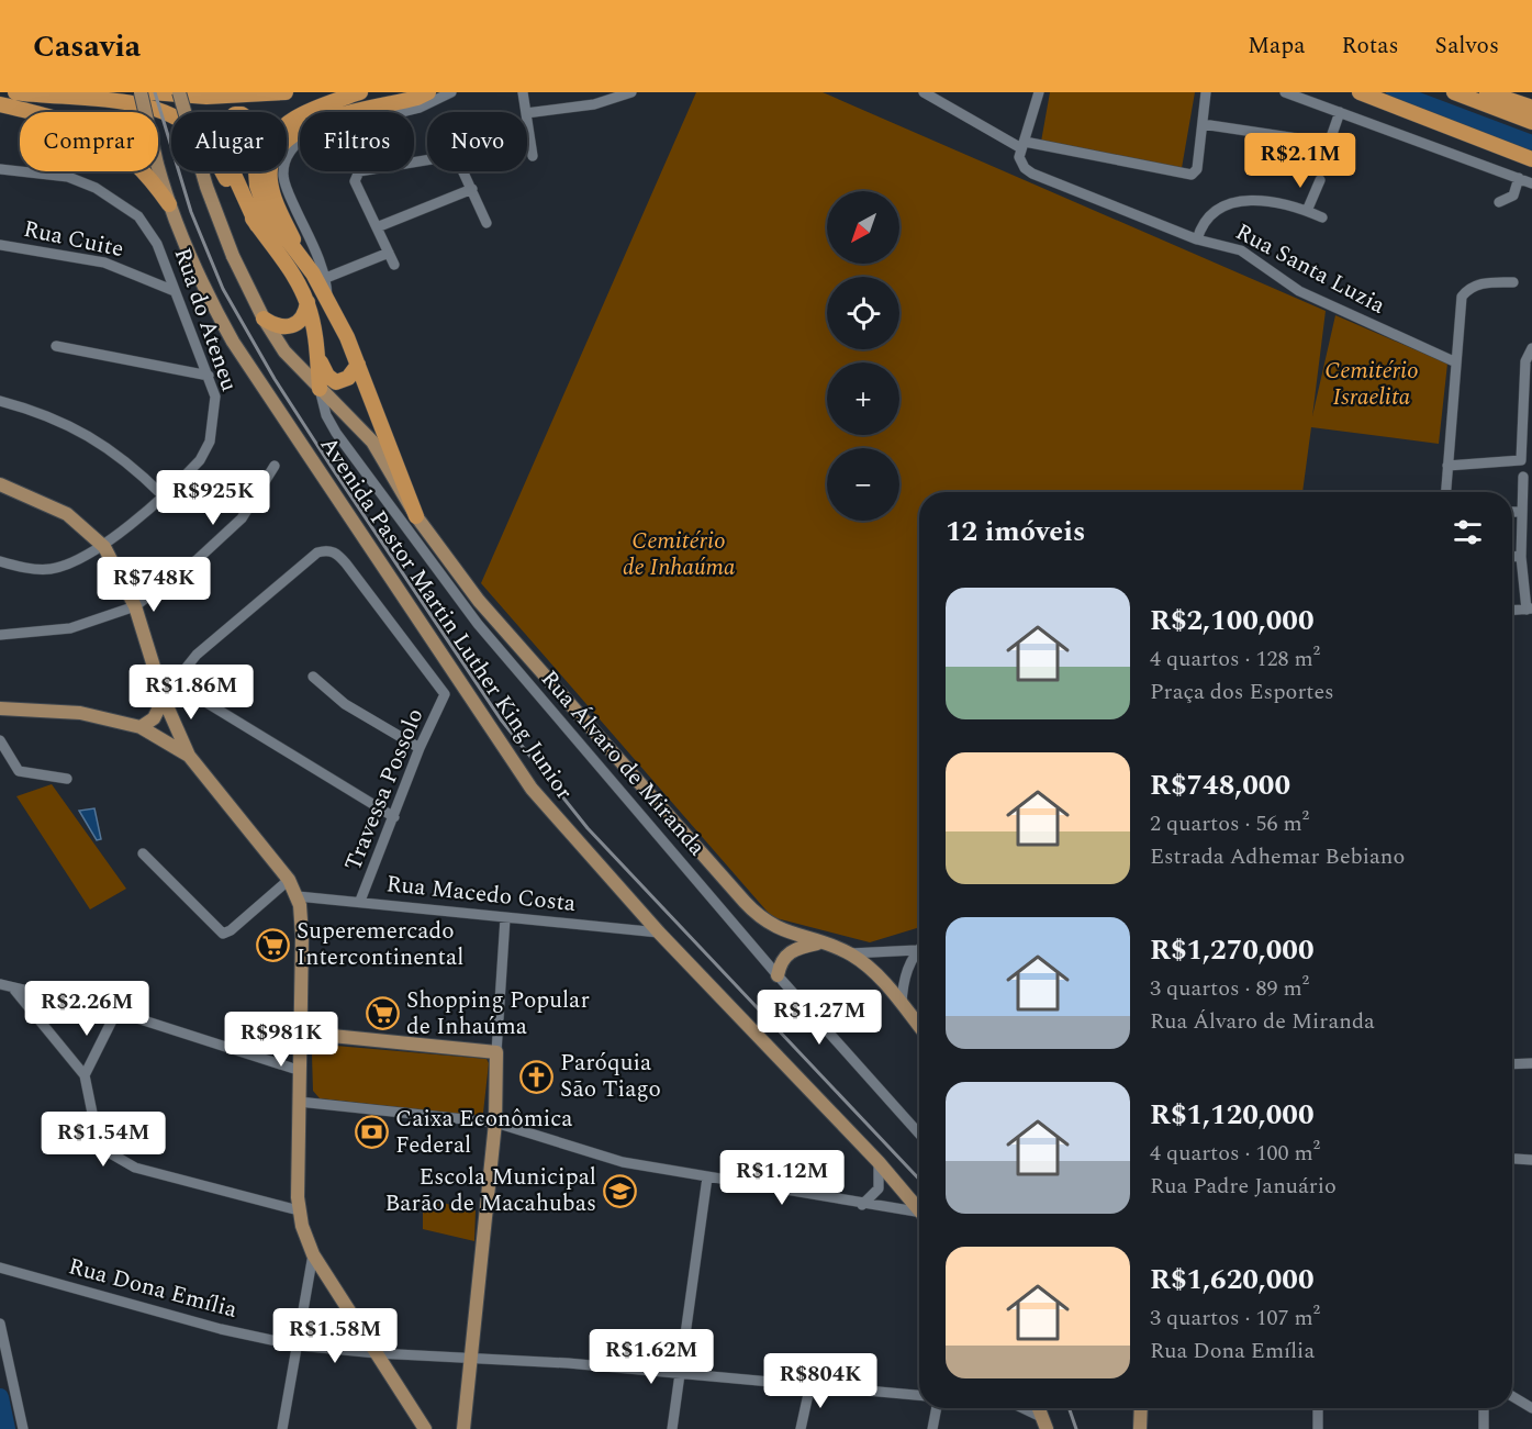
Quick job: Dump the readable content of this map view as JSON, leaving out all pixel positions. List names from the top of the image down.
{
  "streets": {
    "main road": ["Avenida Pastor Martin Luther King Junior"],
    "street": [
      "Rua Cuite",
      "Rua Santa Luzia",
      "Rua do Ateneu",
      "Rua Álvaro de Miranda",
      "Travessa Possolo",
      "Rua Macedo Costa",
      "Rua Dona Emília"
    ]
  },
  "crossings": [
    ["Rua Cuite", "Rua do Ateneu"],
    ["Avenida Pastor Martin Luther King Junior", "Rua Álvaro de Miranda"],
    ["Avenida Pastor Martin Luther King Junior", "Rua Macedo Costa"],
    ["Travessa Possolo", "Rua Macedo Costa"]
  ],
  "parks": ["Cemitério Israelita", "Cemitério de Inhaúma"],
  "places": {
    "supermarket": ["Superemercado Intercontinental", "Shopping Popular de Inhaúma"],
    "church": ["Paróquia São Tiago"],
    "bank": ["Caixa Econômica Federal"],
    "school or university": ["Escola Municipal Barão de Macahubas"]
  },
  "north": "bottom left",
  "page": {
    "header": "Casavia",
    "nav": ["Mapa", "Rotas", "Salvos"],
    "chip": [
      "Comprar",
      "Alugar",
      "Filtros",
      "Novo"
    ],
    "price": [
      "R$2.1M",
      "R$925K",
      "R$748K",
      "R$1.86M",
      "R$2.26M",
      "R$1.27M",
      "R$981K",
      "R$1.54M",
      "R$1.12M",
      "R$1.58M",
      "R$1.62M",
      "R$804K"
    ],
    "map_buttons": ["+", "−"],
    "heading": "12 imóveis",
    "list": [
      {
        "name": "R$2,100,000",
        "note": "4 quartos · 128 m² · Praça dos Esportes"
      },
      {
        "name": "R$748,000",
        "note": "2 quartos · 56 m² · Estrada Adhemar Bebiano"
      },
      {
        "name": "R$1,270,000",
        "note": "3 quartos · 89 m² · Rua Álvaro de Miranda"
      },
      {
        "name": "R$1,120,000",
        "note": "4 quartos · 100 m² · Rua Padre Januário"
      },
      {
        "name": "R$1,620,000",
        "note": "3 quartos · 107 m² · Rua Dona Emília"
      }
    ]
  }
}
